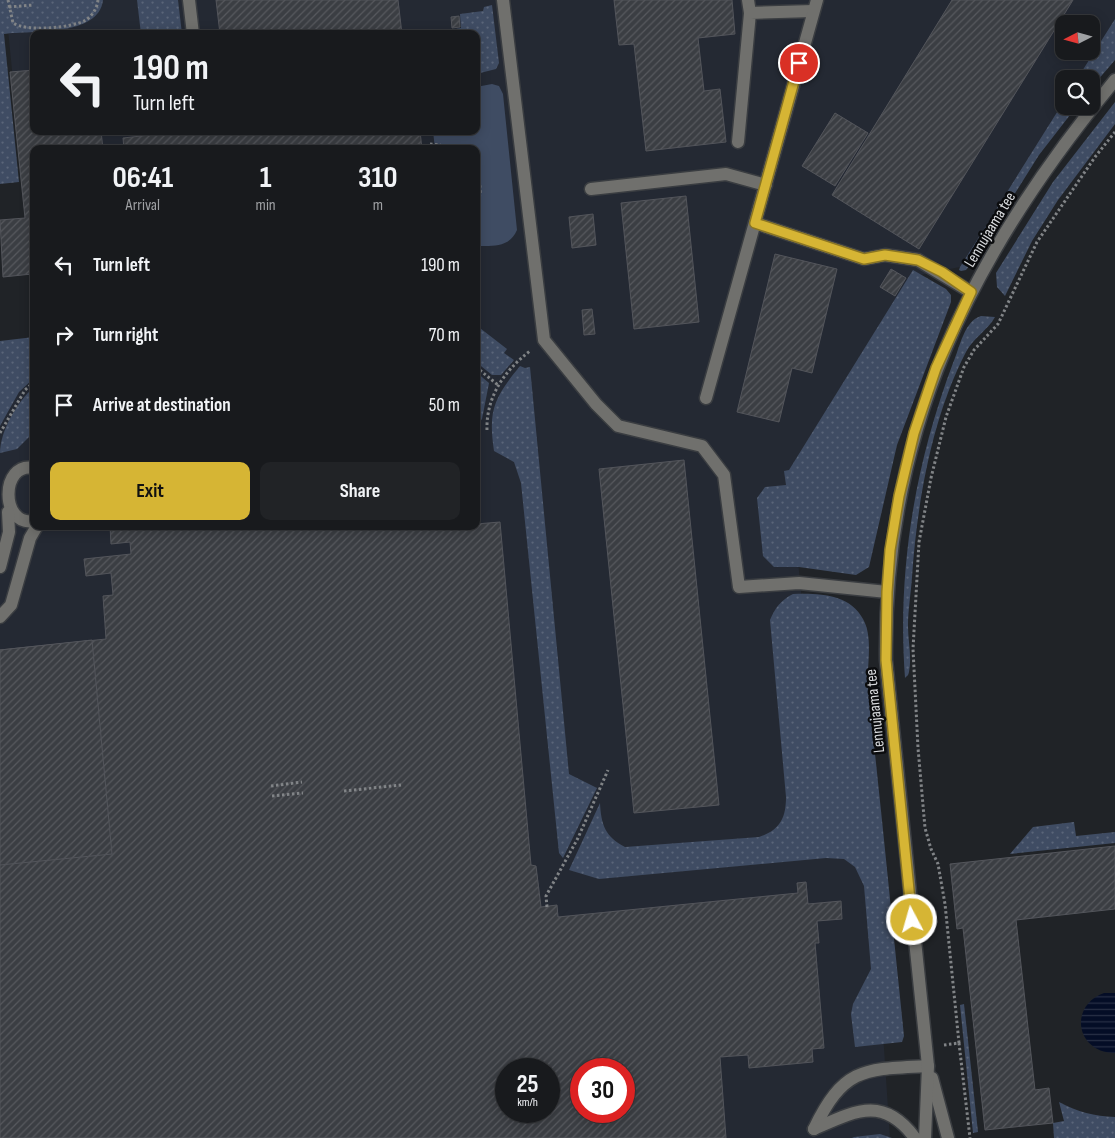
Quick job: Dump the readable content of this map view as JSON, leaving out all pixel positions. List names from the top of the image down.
{
  "streets": {
    "street": ["Lennujaama tee"]
  },
  "north": "left",
  "page": {
    "turn": ["190 m", "Turn left"],
    "eta": [
      "06:41",
      "Arrival",
      "1",
      "min",
      "310",
      "m"
    ],
    "list": [
      {
        "name": "Turn left",
        "value": "190 m"
      },
      {
        "name": "Turn right",
        "value": "70 m"
      },
      {
        "name": "Arrive at destination",
        "value": "50 m"
      }
    ],
    "buttons": ["Exit", "Share"],
    "speed": "25 km/h",
    "limit": "30"
  }
}
